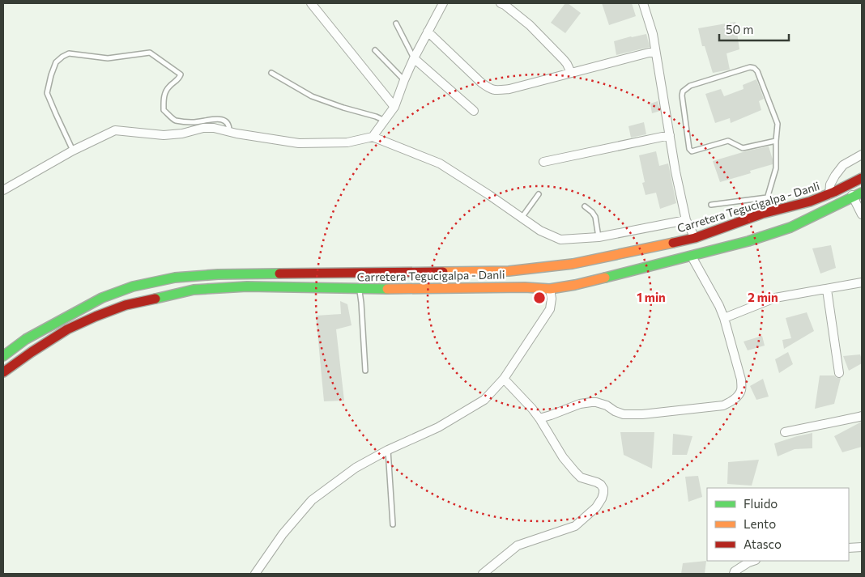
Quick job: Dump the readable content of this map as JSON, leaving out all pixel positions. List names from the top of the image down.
{
  "streets": {
    "highway": ["Carretera Tegucigalpa - Danli"]
  },
  "legend": ["Fluido", "Lento", "Atasco"],
  "scale_bar": "50 m",
  "rings": ["1 min", "2 min"]
}
